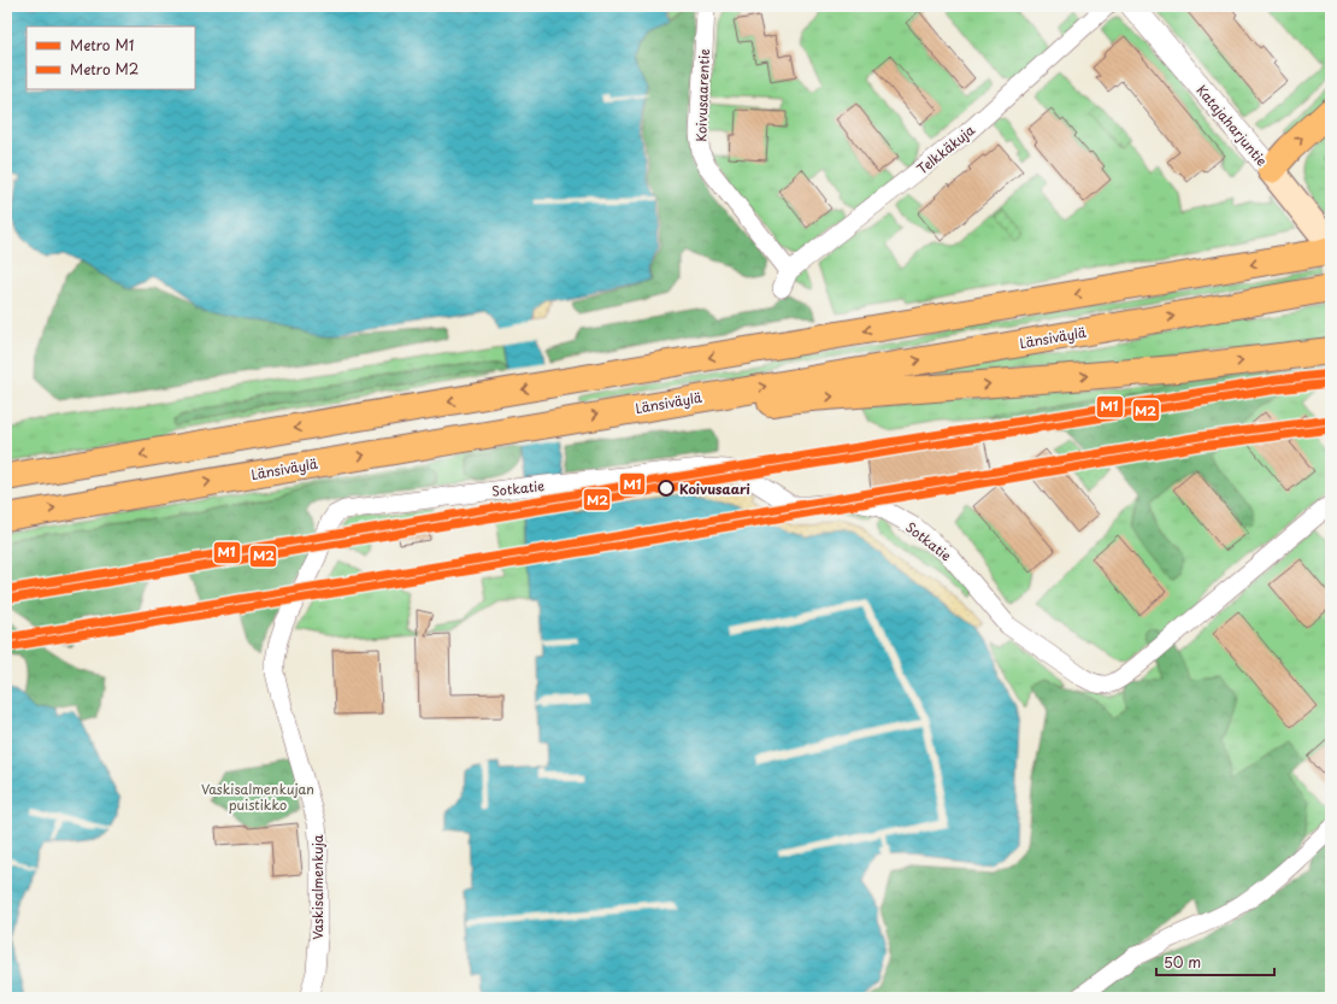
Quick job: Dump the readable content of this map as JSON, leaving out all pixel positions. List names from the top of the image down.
{
  "streets": {
    "highway": ["Länsiväylä"],
    "main road": ["Katajaharjuntie"],
    "street": [
      "Koivusaarentie",
      "Telkkäkuja",
      "Sotkatie",
      "Vaskisalmenkuja"
    ]
  },
  "crossings": [
    ["Koivusaarentie", "Telkkäkuja"],
    ["Sotkatie", "Vaskisalmenkuja"]
  ],
  "parks": ["Vaskisalmenkujan puistikko"],
  "places": ["Koivusaari"],
  "lines": ["metro line M1", "metro line M2"],
  "legend": ["Metro M1", "Metro M2"],
  "scale_bar": "50 m"
}
